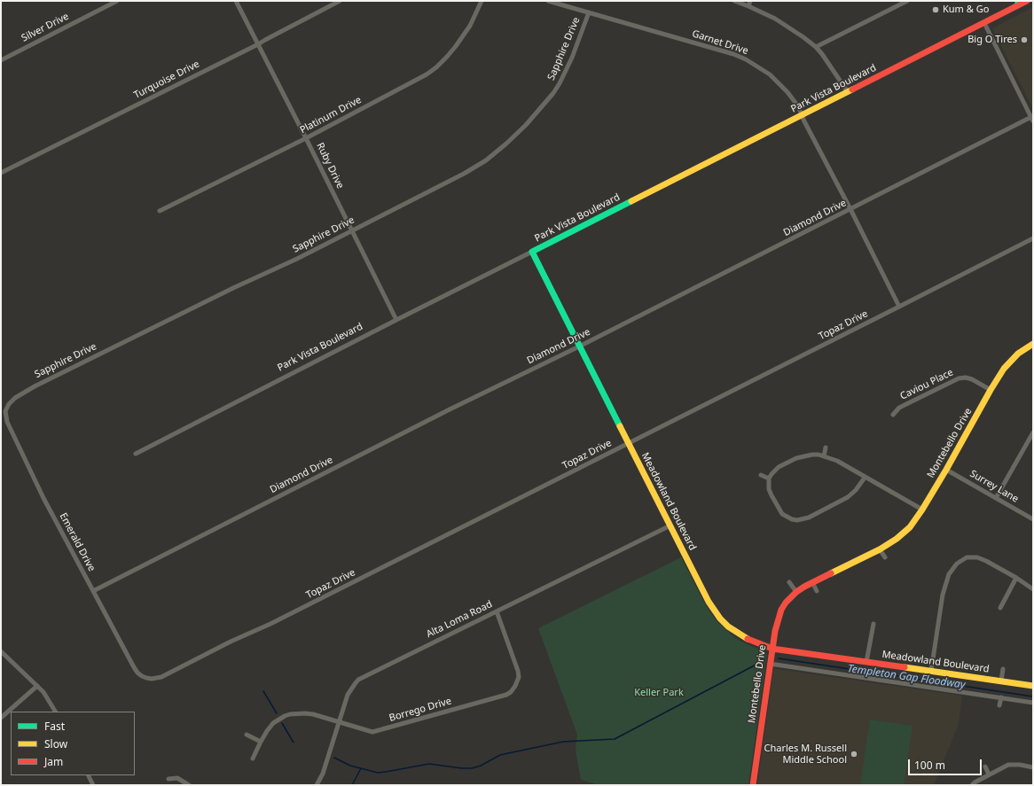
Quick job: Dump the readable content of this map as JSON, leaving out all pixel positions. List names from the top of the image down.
{
  "streets": {
    "street": [
      "Silver Drive",
      "Garnet Drive",
      "Sapphire Drive",
      "Turquoise Drive",
      "Park Vista Boulevard",
      "Platinum Drive",
      "Ruby Drive",
      "Diamond Drive",
      "Topaz Drive",
      "Caviou Place",
      "Montebello Drive",
      "Surrey Lane",
      "Meadowland Boulevard",
      "Emerald Drive",
      "Alta Loma Road",
      "Borrego Drive"
    ]
  },
  "crossings": [
    ["Garnet Drive", "Sapphire Drive"],
    ["Garnet Drive", "Park Vista Boulevard"],
    ["Garnet Drive", "Diamond Drive"],
    ["Garnet Drive", "Topaz Drive"],
    ["Sapphire Drive", "Ruby Drive"],
    ["Sapphire Drive", "Emerald Drive"],
    ["Turquoise Drive", "Ruby Drive"],
    ["Park Vista Boulevard", "Ruby Drive"],
    ["Park Vista Boulevard", "Meadowland Boulevard"],
    ["Platinum Drive", "Ruby Drive"],
    ["Diamond Drive", "Meadowland Boulevard"],
    ["Diamond Drive", "Emerald Drive"],
    ["Topaz Drive", "Meadowland Boulevard"],
    ["Topaz Drive", "Emerald Drive"],
    ["Caviou Place", "Montebello Drive"],
    ["Montebello Drive", "Surrey Lane"],
    ["Montebello Drive", "Meadowland Boulevard"],
    ["Meadowland Boulevard", "Alta Loma Road"],
    ["Alta Loma Road", "Borrego Drive"]
  ],
  "water": ["Templeton Gap Floodway"],
  "parks": ["Keller Park"],
  "places": ["Kum & Go", "Big O Tires", "Charles M. Russell Middle School"],
  "legend": ["Fast", "Slow", "Jam"],
  "scale_bar": "100 m"
}
